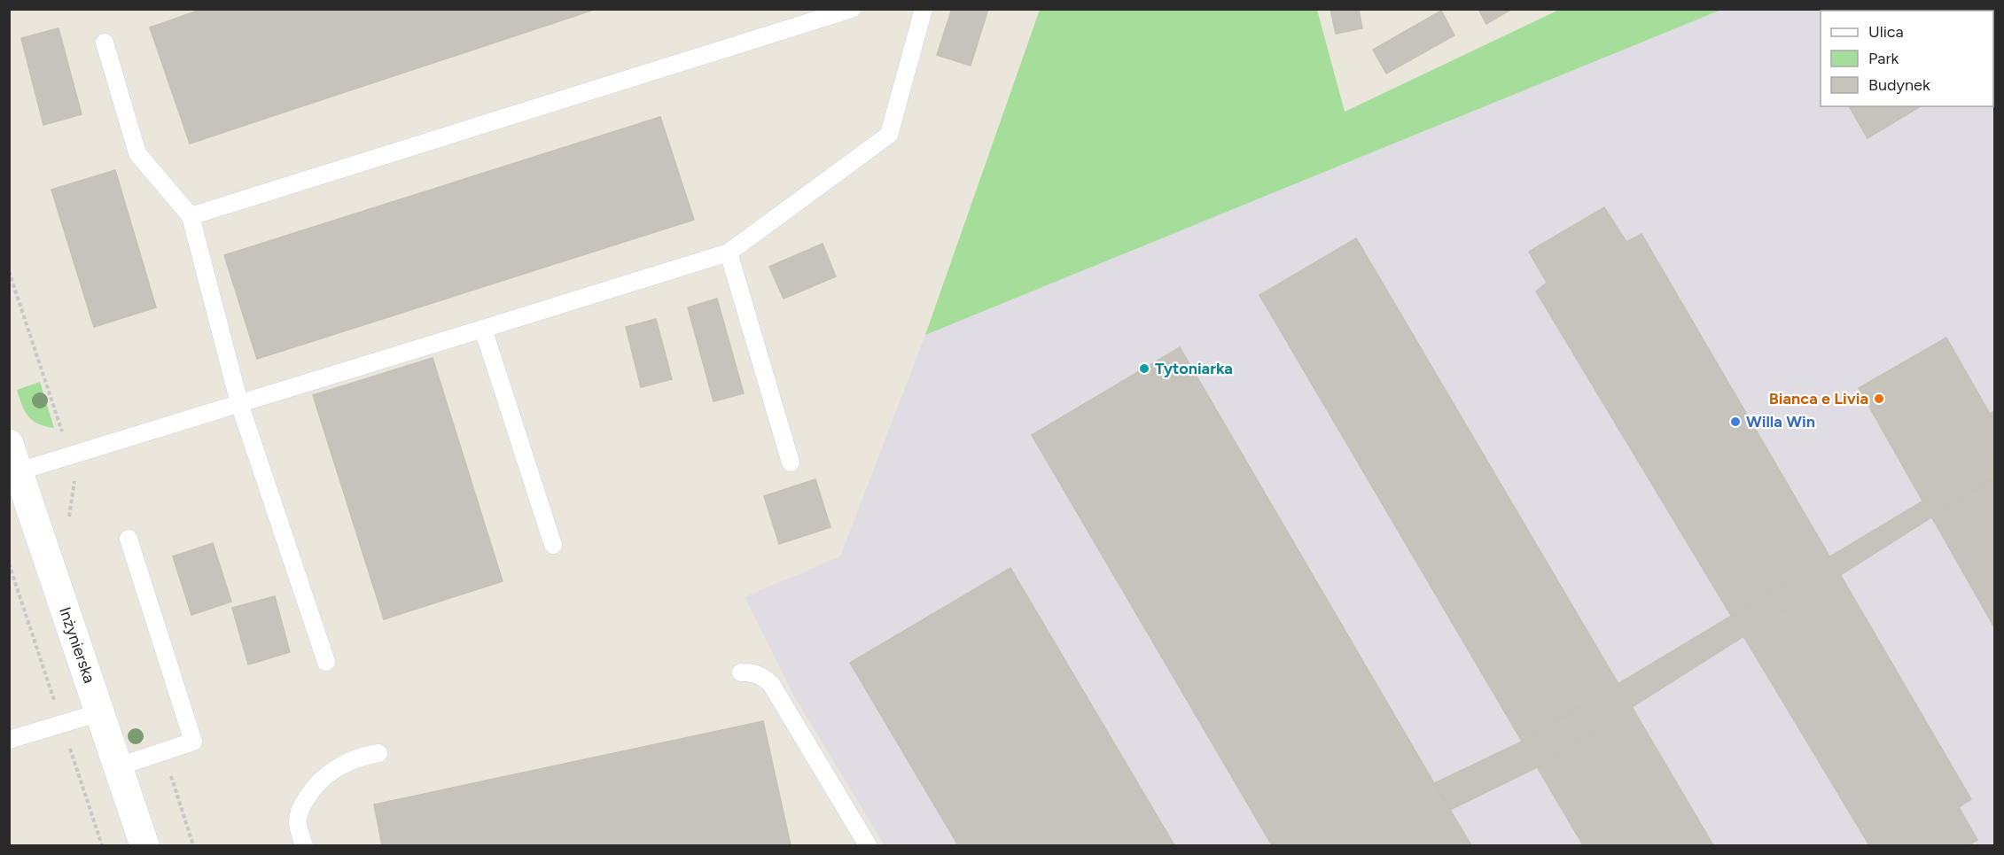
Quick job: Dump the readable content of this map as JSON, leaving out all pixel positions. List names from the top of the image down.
{
  "streets": {
    "street": ["Inżynierska"]
  },
  "places": ["Tytoniarka", "Bianca e Livia", "Willa Win"],
  "legend": ["Ulica", "Park", "Budynek"]
}
